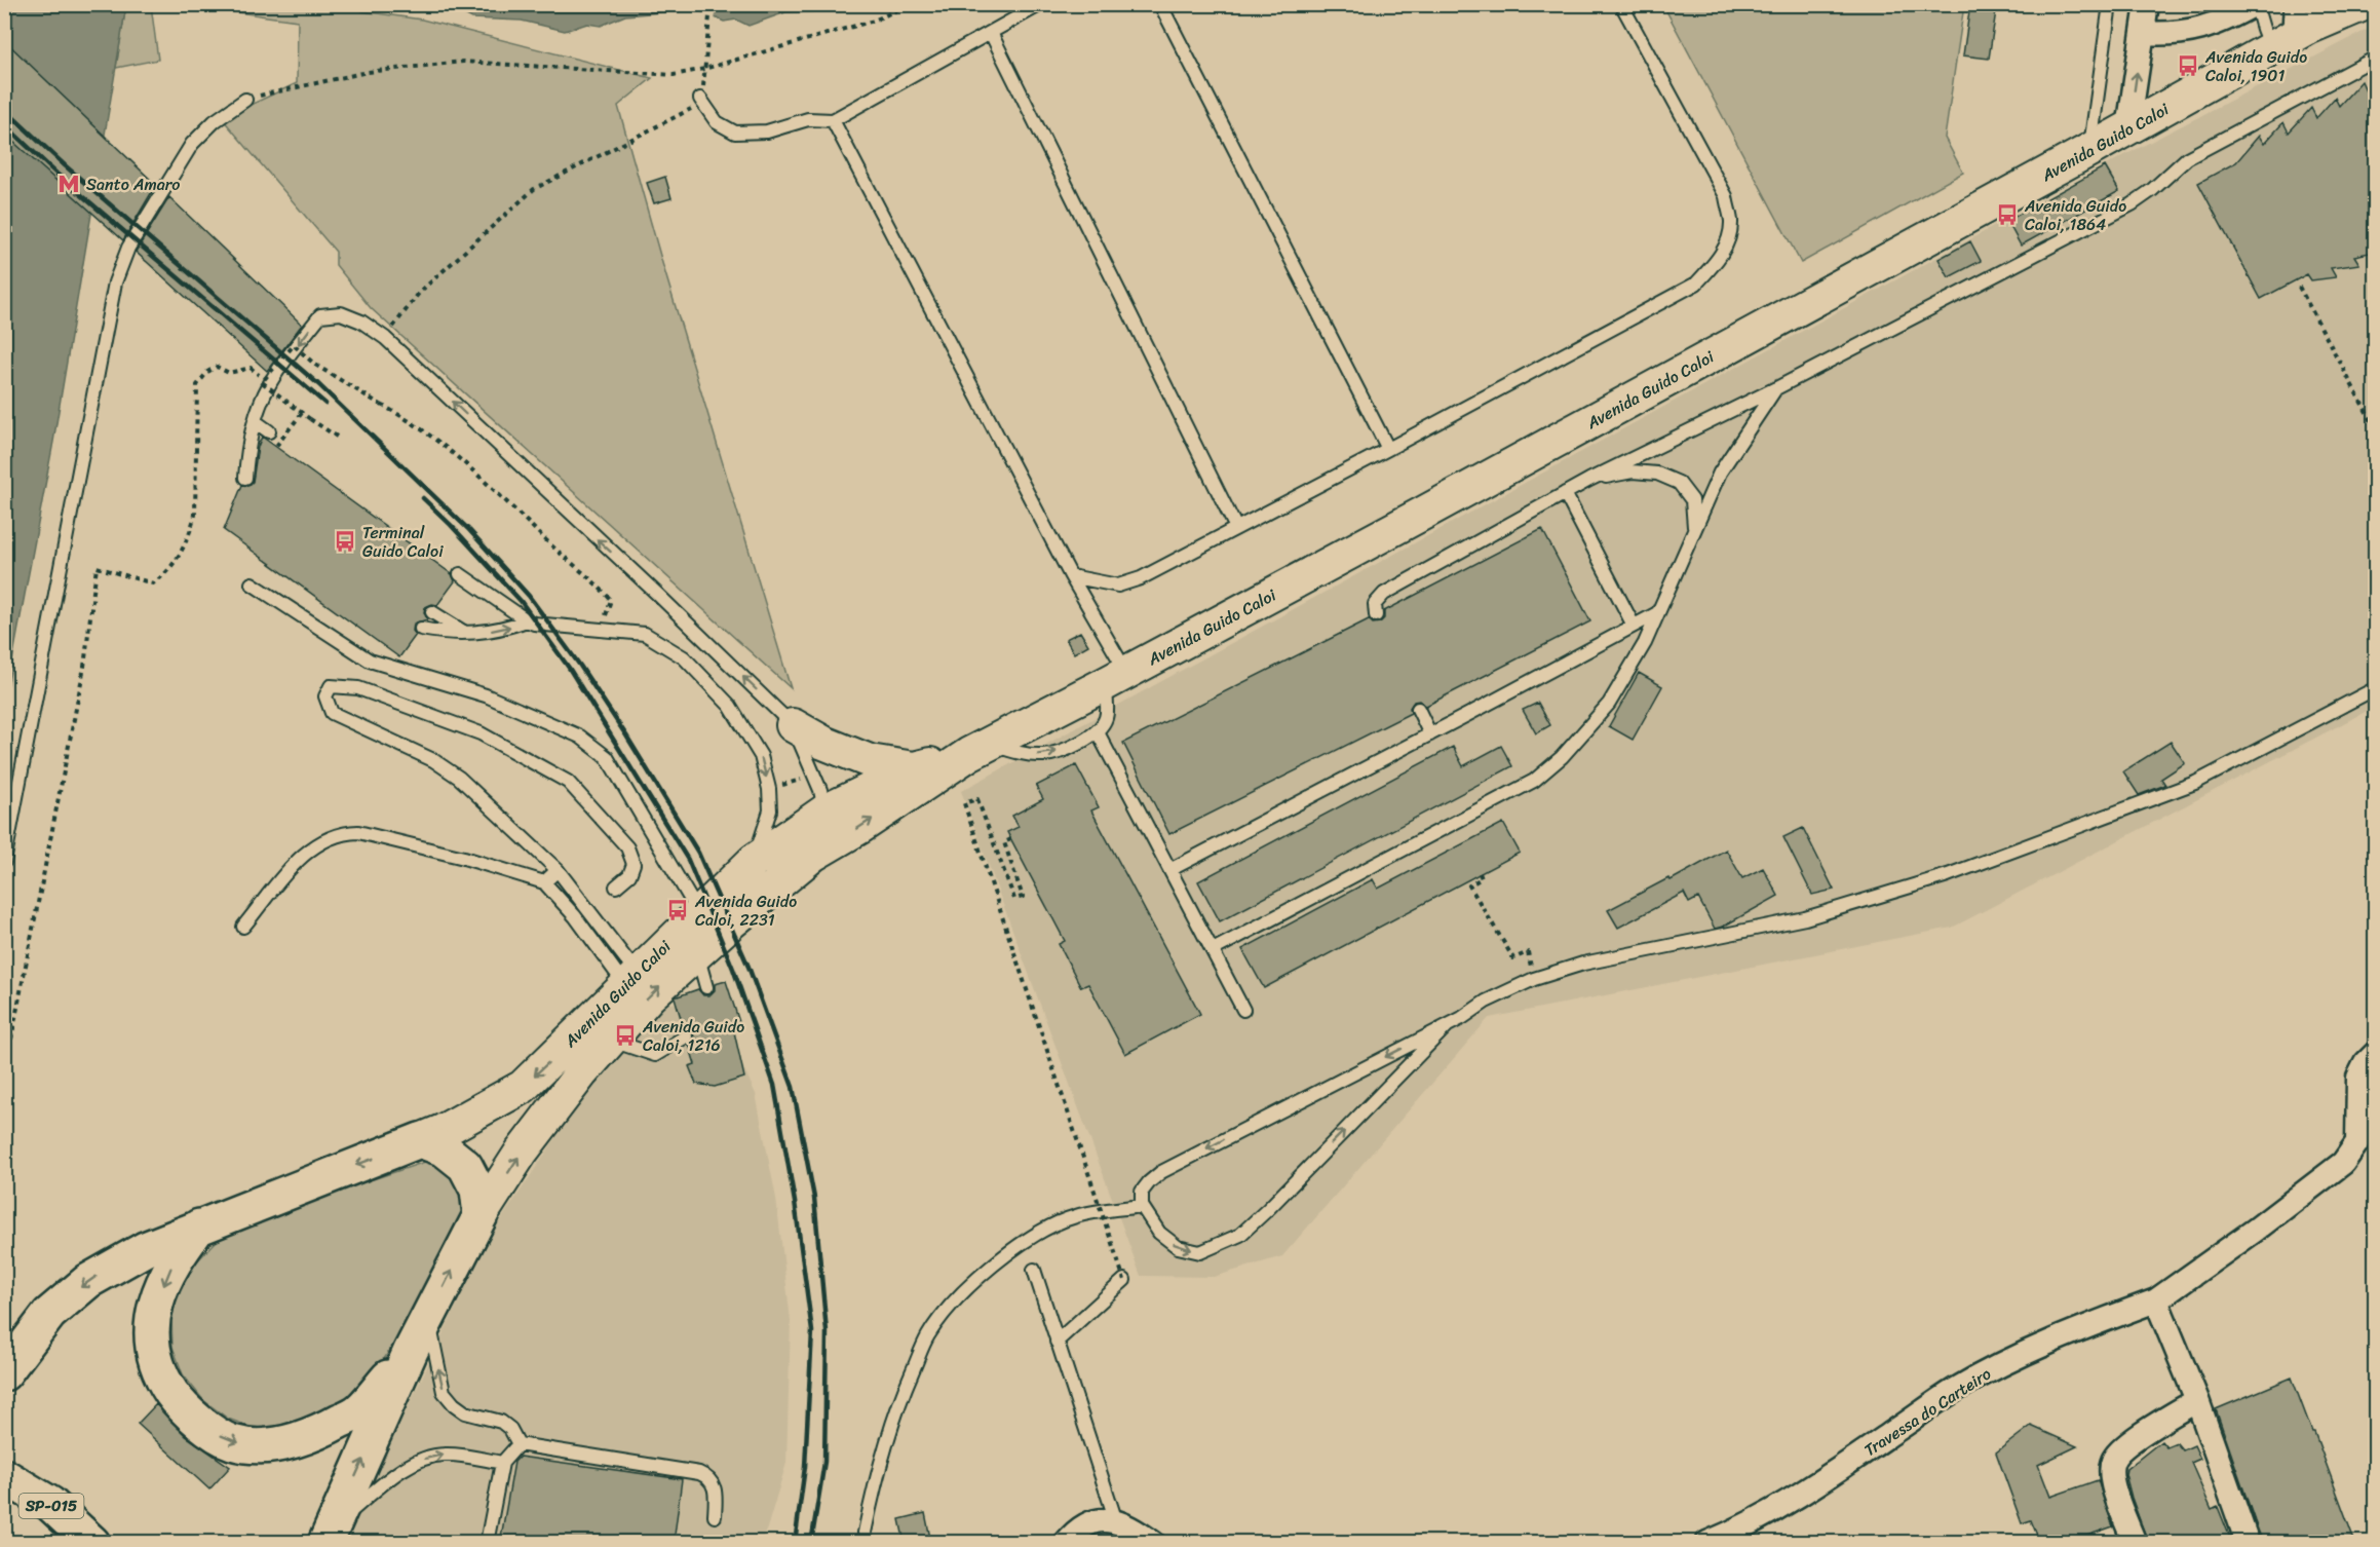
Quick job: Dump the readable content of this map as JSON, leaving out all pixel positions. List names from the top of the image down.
{
  "streets": {
    "highway": ["SP-015"],
    "main road": ["Avenida Guido Caloi"],
    "street": ["Travessa do Carteiro"]
  },
  "places": {
    "bus stop": [
      "Avenida Guido Caloi, 1901",
      "Avenida Guido Caloi, 1864",
      "Terminal Guido Caloi",
      "Avenida Guido Caloi, 2231",
      "Avenida Guido Caloi, 1216"
    ],
    "metro station": ["Santo Amaro"]
  }
}
